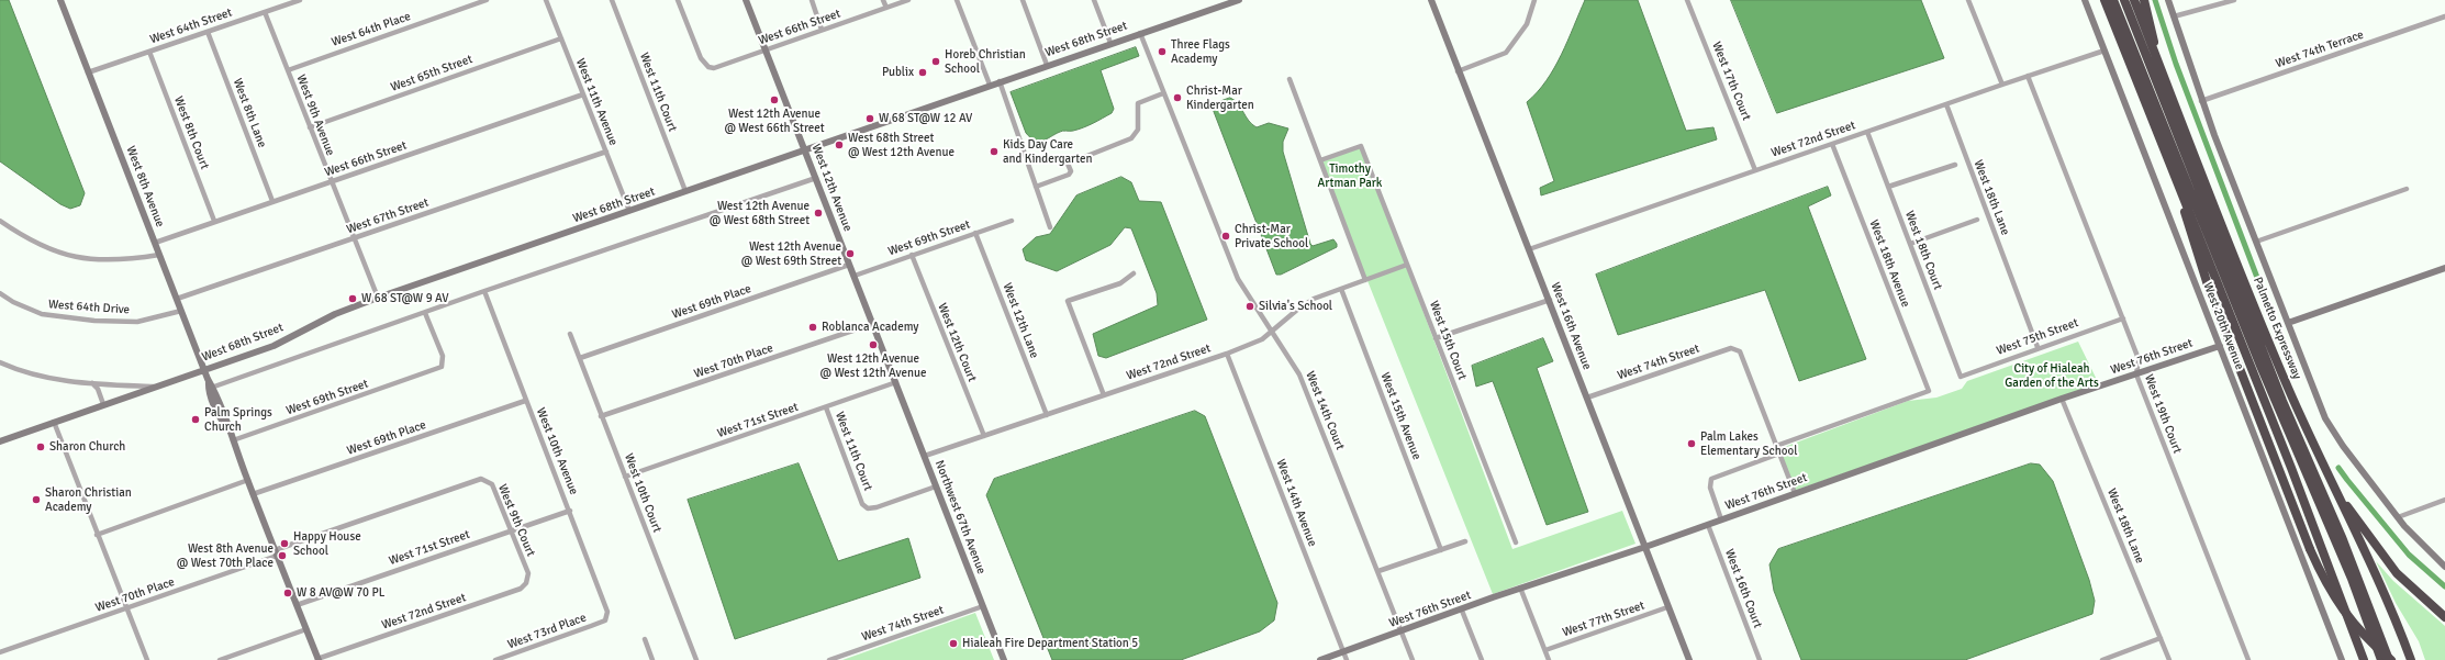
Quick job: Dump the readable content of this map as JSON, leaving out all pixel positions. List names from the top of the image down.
{
  "streets": {
    "highway": ["Palmetto Expressway"],
    "street": [
      "West 64th Street",
      "West 66th Street",
      "West 64th Place",
      "West 68th Street",
      "West 74th Terrace",
      "West 65th Street",
      "West 17th Court",
      "West 11th Court",
      "West 11th Avenue",
      "West 8th Lane",
      "West 9th Avenue",
      "West 8th Court",
      "West 72nd Street",
      "West 8th Avenue",
      "West 12th Avenue",
      "West 18th Lane",
      "West 67th Street",
      "West 69th Street",
      "West 18th Court",
      "West 18th Avenue",
      "West 69th Place",
      "West 64th Drive",
      "West 12th Lane",
      "West 16th Avenue",
      "West 20th Avenue",
      "West 75th Street",
      "West 15th Court",
      "West 12th Court",
      "West 76th Street",
      "West 70th Place",
      "West 74th Street",
      "West 14th Court",
      "West 19th Court",
      "West 15th Avenue",
      "West 71st Street",
      "West 10th Avenue",
      "West 10th Court",
      "West 14th Avenue",
      "Northwest 67th Avenue",
      "West 9th Court",
      "West 16th Court",
      "West 77th Street",
      "West 73rd Place"
    ]
  },
  "crossings": [
    ["West 64th Street", "West 8th Lane"],
    ["West 64th Street", "West 9th Avenue"],
    ["West 64th Street", "West 8th Court"],
    ["West 64th Street", "West 8th Avenue"],
    ["West 66th Street", "West 11th Avenue"],
    ["West 66th Street", "West 8th Lane"],
    ["West 66th Street", "West 9th Avenue"],
    ["West 66th Street", "West 8th Court"],
    ["West 66th Street", "West 8th Avenue"],
    ["West 66th Street", "West 12th Avenue"],
    ["West 64th Place", "West 9th Avenue"],
    ["West 68th Street", "West 11th Court"],
    ["West 68th Street", "West 11th Avenue"],
    ["West 68th Street", "West 9th Avenue"],
    ["West 68th Street", "West 8th Avenue"],
    ["West 68th Street", "West 12th Avenue"],
    ["West 68th Street", "West 14th Court"],
    ["West 65th Street", "West 11th Avenue"],
    ["West 65th Street", "West 9th Avenue"],
    ["West 17th Court", "West 72nd Street"],
    ["West 11th Court", "West 71st Street"],
    ["West 11th Court", "Northwest 67th Avenue"],
    ["West 11th Avenue", "West 67th Street"],
    ["West 9th Avenue", "West 67th Street"],
    ["West 72nd Street", "West 8th Avenue"],
    ["West 72nd Street", "West 18th Lane"],
    ["West 72nd Street", "West 18th Court"],
    ["West 72nd Street", "West 18th Avenue"],
    ["West 72nd Street", "West 12th Lane"],
    ["West 72nd Street", "West 16th Avenue"],
    ["West 72nd Street", "West 20th Avenue"],
    ["West 72nd Street", "West 15th Court"],
    ["West 72nd Street", "West 12th Court"],
    ["West 72nd Street", "West 14th Court"],
    ["West 72nd Street", "West 19th Court"],
    ["West 72nd Street", "West 15th Avenue"],
    ["West 72nd Street", "West 14th Avenue"],
    ["West 72nd Street", "Northwest 67th Avenue"],
    ["West 72nd Street", "West 9th Court"],
    ["West 8th Avenue", "West 67th Street"],
    ["West 8th Avenue", "West 69th Street"],
    ["West 8th Avenue", "West 69th Place"],
    ["West 8th Avenue", "West 64th Drive"],
    ["West 8th Avenue", "West 70th Place"],
    ["West 8th Avenue", "West 71st Street"],
    ["West 12th Avenue", "West 69th Street"],
    ["West 12th Avenue", "West 69th Place"],
    ["West 12th Avenue", "West 70th Place"],
    ["West 12th Avenue", "West 71st Street"],
    ["West 12th Avenue", "Northwest 67th Avenue"],
    ["West 18th Lane", "West 75th Street"],
    ["West 18th Lane", "West 76th Street"],
    ["West 69th Street", "West 12th Lane"],
    ["West 69th Street", "West 12th Court"],
    ["West 18th Court", "West 75th Street"],
    ["West 18th Avenue", "West 74th Street"],
    ["West 69th Place", "West 10th Avenue"],
    ["West 69th Place", "West 10th Court"],
    ["West 16th Avenue", "West 76th Street"],
    ["West 16th Avenue", "West 74th Street"],
    ["West 16th Avenue", "West 77th Street"],
    ["West 20th Avenue", "West 76th Street"],
    ["West 75th Street", "West 19th Court"],
    ["West 76th Street", "West 14th Court"],
    ["West 76th Street", "West 19th Court"],
    ["West 76th Street", "West 14th Avenue"],
    ["West 76th Street", "West 16th Court"],
    ["West 70th Place", "West 10th Court"],
    ["West 70th Place", "West 9th Court"],
    ["West 74th Street", "Northwest 67th Avenue"],
    ["West 71st Street", "West 10th Avenue"],
    ["West 71st Street", "West 10th Court"],
    ["West 71st Street", "Northwest 67th Avenue"],
    ["West 71st Street", "West 9th Court"],
    ["West 10th Avenue", "West 73rd Place"]
  ],
  "parks": ["Timothy Artman Park", "City of Hialeah Garden of the Arts"],
  "places": [
    "Three Flags Academy",
    "Horeb Christian School",
    "Publix",
    "Christ-Mar Kindergarten",
    "West 12th Avenue @ West 66th Street",
    "W 68 ST@W 12 AV",
    "West 68th Street @ West 12th Avenue",
    "Kids Day Care and Kindergarten",
    "West 12th Avenue @ West 68th Street",
    "Christ-Mar Private School",
    "West 12th Avenue @ West 69th Street",
    "W 68 ST@W 9 AV",
    "Silvia's School",
    "Roblanca Academy",
    "West 12th Avenue @ West 12th Avenue",
    "Palm Springs Church",
    "Palm Lakes Elementary School",
    "Sharon Church",
    "Sharon Christian Academy",
    "Happy House School",
    "West 8th Avenue @ West 70th Place",
    "W 8 AV@W 70 PL",
    "Hialeah Fire Department Station 5"
  ]
}
